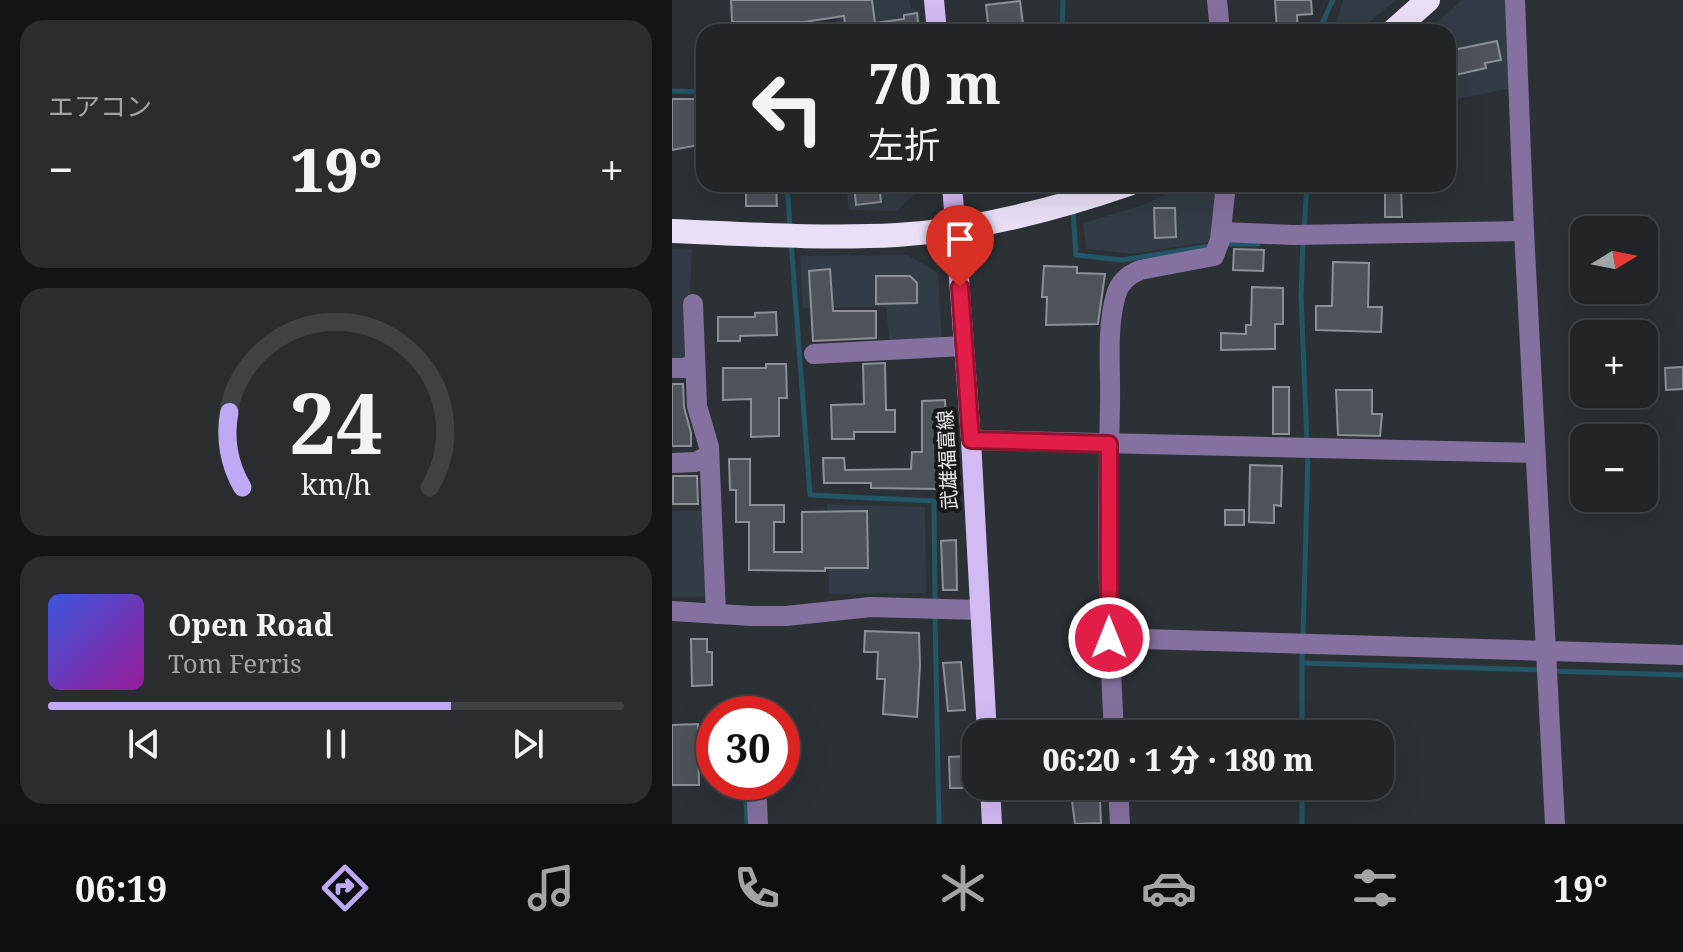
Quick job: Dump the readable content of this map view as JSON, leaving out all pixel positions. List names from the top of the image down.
{
  "streets": {
    "main road": ["武雄福富線"]
  },
  "north": "right",
  "page": {
    "tile": "エアコン",
    "turn": ["70 m", "左折"],
    "heat": ["−", "19°", "+"],
    "map_buttons": ["+", "−"],
    "song": ["Open Road", "Tom Ferris"],
    "limit": "30",
    "trip": "06:20 · 1 分 · 180 m",
    "tabs": ["06:19", "19°"],
    "gauge": ["24", "km/h"]
  }
}
